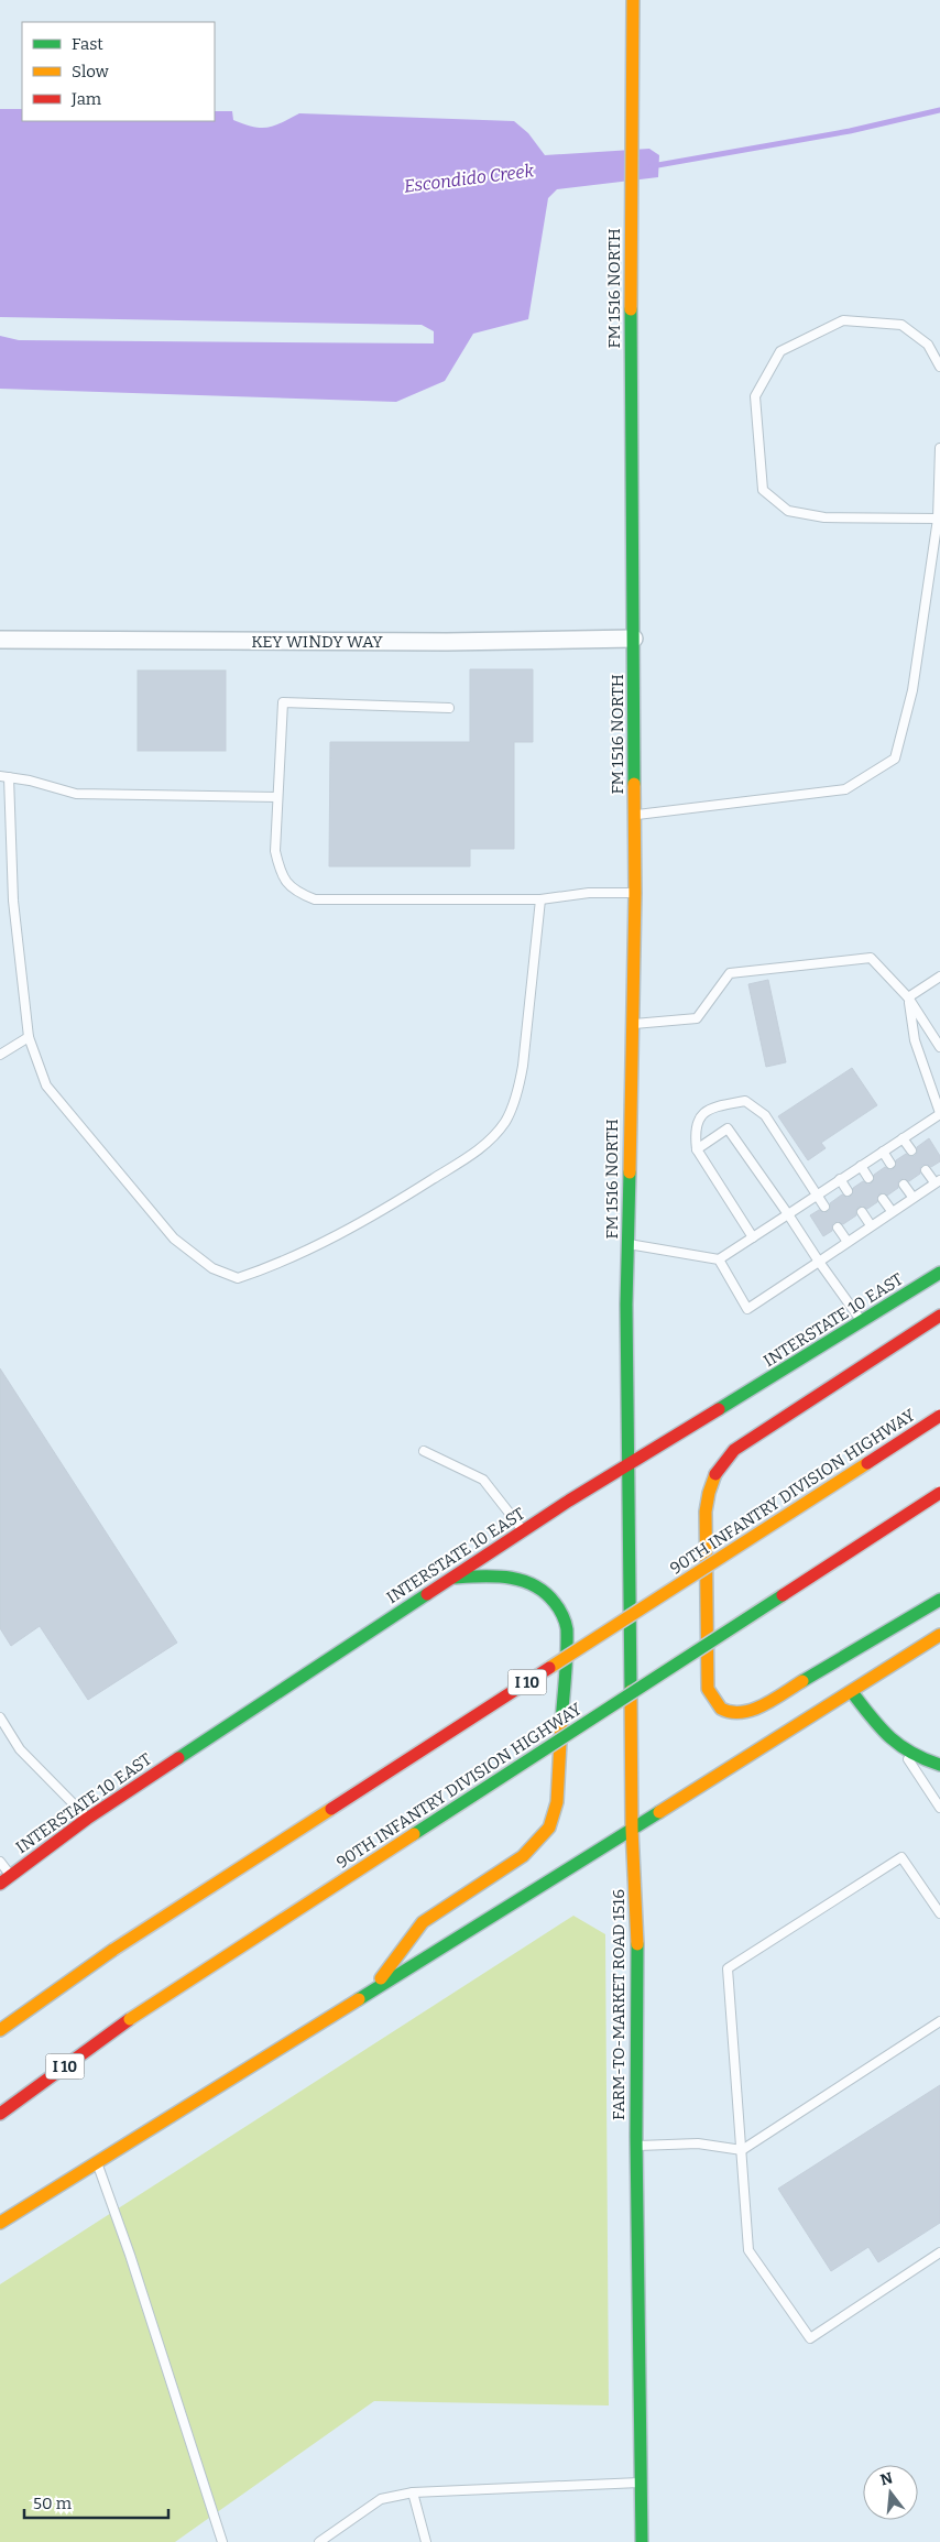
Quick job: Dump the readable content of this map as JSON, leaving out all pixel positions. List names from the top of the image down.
{
  "streets": {
    "main road": [
      "FM 1516 NORTH",
      "INTERSTATE 10 EAST",
      "90TH INFANTRY DIVISION HIGHWAY",
      "I 10",
      "FARM-TO-MARKET ROAD 1516"
    ],
    "street": ["KEY WINDY WAY"]
  },
  "crossings": [
    ["FM 1516 NORTH", "KEY WINDY WAY"],
    ["FM 1516 NORTH", "INTERSTATE 10 EAST"],
    ["FM 1516 NORTH", "FARM-TO-MARKET ROAD 1516"],
    ["INTERSTATE 10 EAST", "FARM-TO-MARKET ROAD 1516"]
  ],
  "water": ["Escondido Creek"],
  "legend": ["Fast", "Slow", "Jam"],
  "scale_bar": "50 m",
  "north": "top"
}
